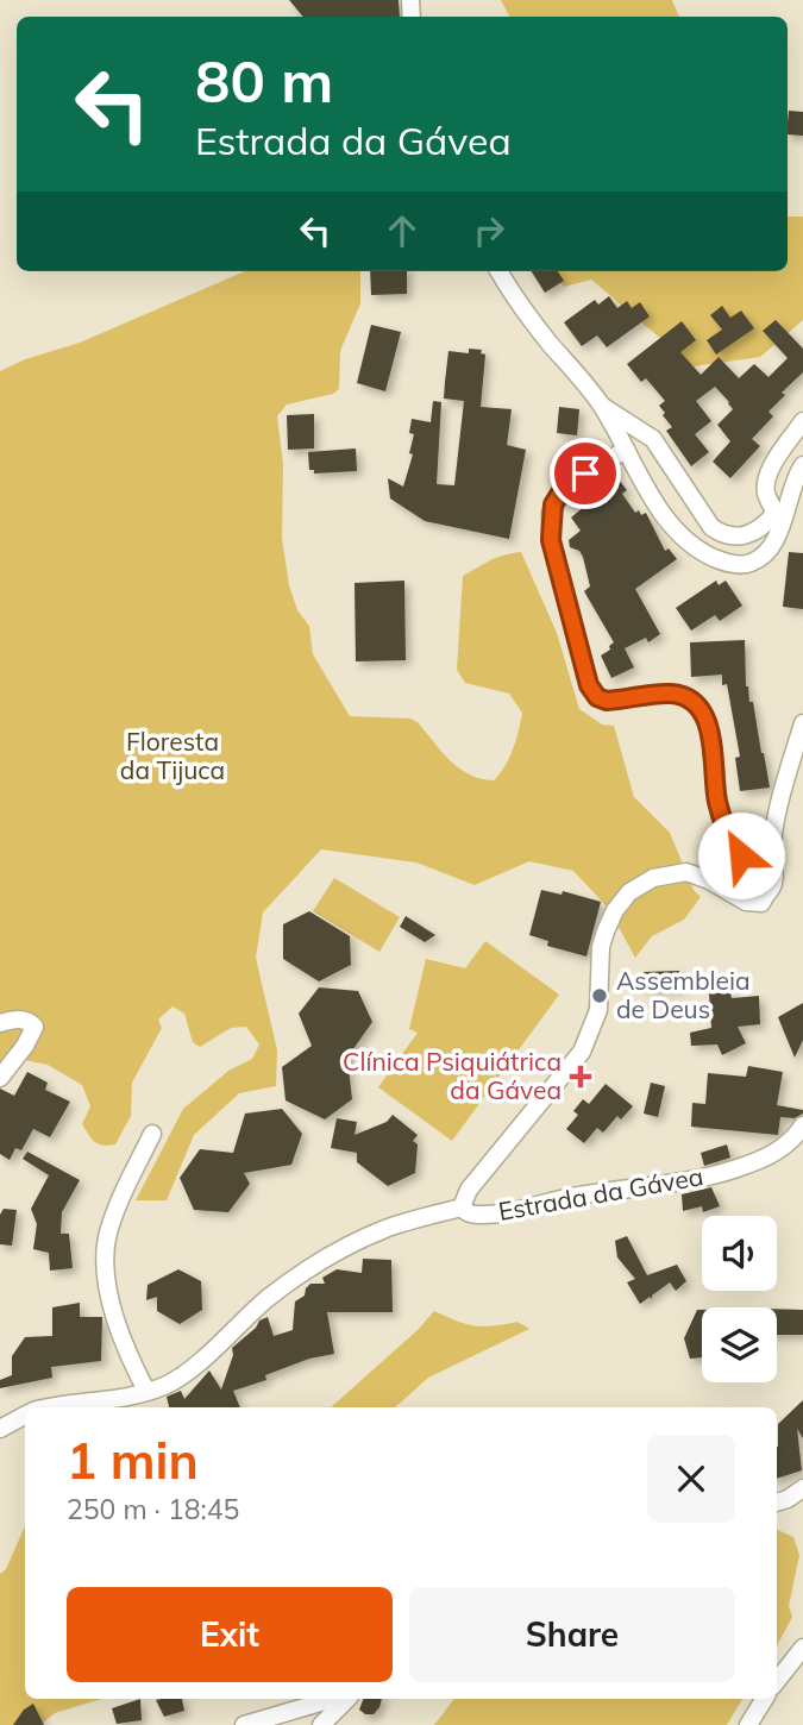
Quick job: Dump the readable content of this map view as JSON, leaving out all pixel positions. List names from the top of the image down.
{
  "streets": {
    "street": ["Estrada da Gávea"]
  },
  "parks": ["Floresta da Tijuca"],
  "places": {
    "other": ["Assembleia de Deus"],
    "health": ["Clínica Psiquiátrica da Gávea"]
  },
  "page": {
    "turn": ["80 m", "Estrada da Gávea"],
    "heading": ["1 min", "250 m · 18:45"],
    "buttons": ["Exit", "Share"]
  }
}
